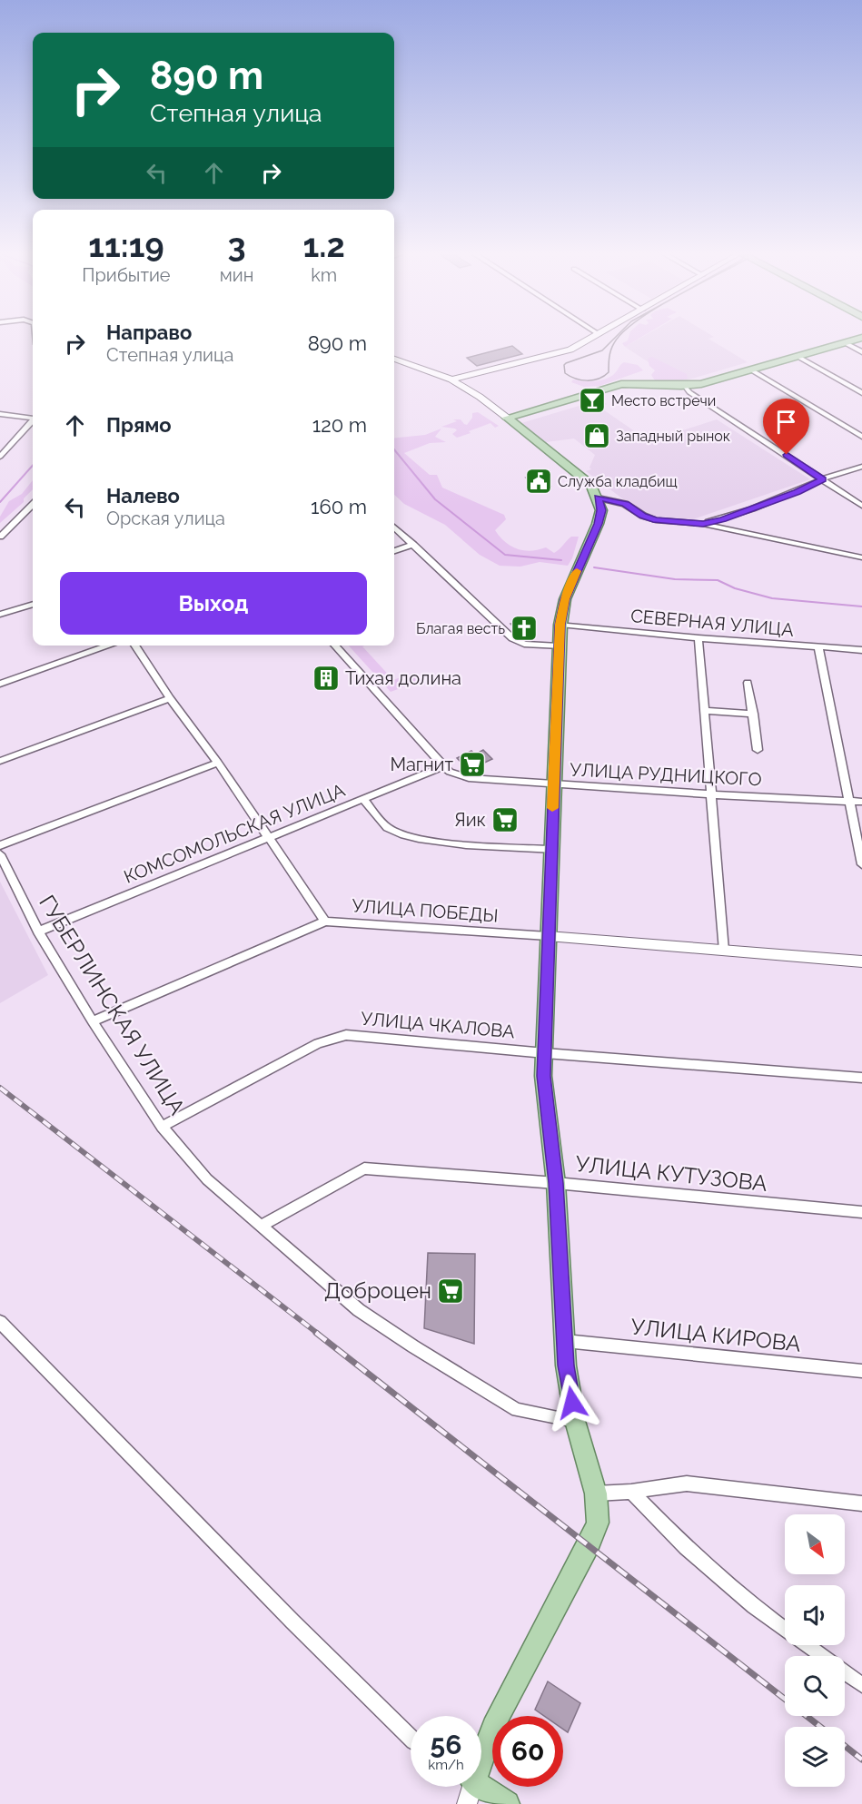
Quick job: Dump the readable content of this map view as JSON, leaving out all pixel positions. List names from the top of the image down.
{
  "streets": {
    "street": [
      "СЕВЕРНАЯ УЛИЦА",
      "УЛИЦА РУДНИЦКОГО",
      "КОМСОМОЛЬСКАЯ УЛИЦА",
      "УЛИЦА ПОБЕДЫ",
      "ГУБЕРЛИНСКАЯ УЛИЦА",
      "УЛИЦА ЧКАЛОВА",
      "УЛИЦА КУТУЗОВА",
      "УЛИЦА КИРОВА"
    ]
  },
  "crossings": [
    ["УЛИЦА РУДНИЦКОГО", "КОМСОМОЛЬСКАЯ УЛИЦА"],
    ["КОМСОМОЛЬСКАЯ УЛИЦА", "УЛИЦА ПОБЕДЫ"],
    ["КОМСОМОЛЬСКАЯ УЛИЦА", "ГУБЕРЛИНСКАЯ УЛИЦА"],
    ["ГУБЕРЛИНСКАЯ УЛИЦА", "УЛИЦА ЧКАЛОВА"],
    ["ГУБЕРЛИНСКАЯ УЛИЦА", "УЛИЦА КУТУЗОВА"]
  ],
  "places": {
    "bar": ["Место встречи"],
    "shop": ["Западный рынок"],
    "public building": ["Служба кладбищ"],
    "church": ["Благая весть"],
    "building": ["Тихая долина"],
    "supermarket": ["Магнит", "Яик", "Доброцен"]
  },
  "north": "bottom right",
  "page": {
    "turn": ["890 m", "Степная улица"],
    "eta": [
      "11:19",
      "Прибытие",
      "3",
      "мин",
      "1.2",
      "km"
    ],
    "list": [
      {
        "name": "Направо",
        "note": "Степная улица",
        "value": "890 m"
      },
      {
        "name": "Прямо",
        "value": "120 m"
      },
      {
        "name": "Налево",
        "note": "Орская улица",
        "value": "160 m"
      }
    ],
    "buttons": "Выход",
    "speed": "56 km/h",
    "limit": "60"
  }
}
